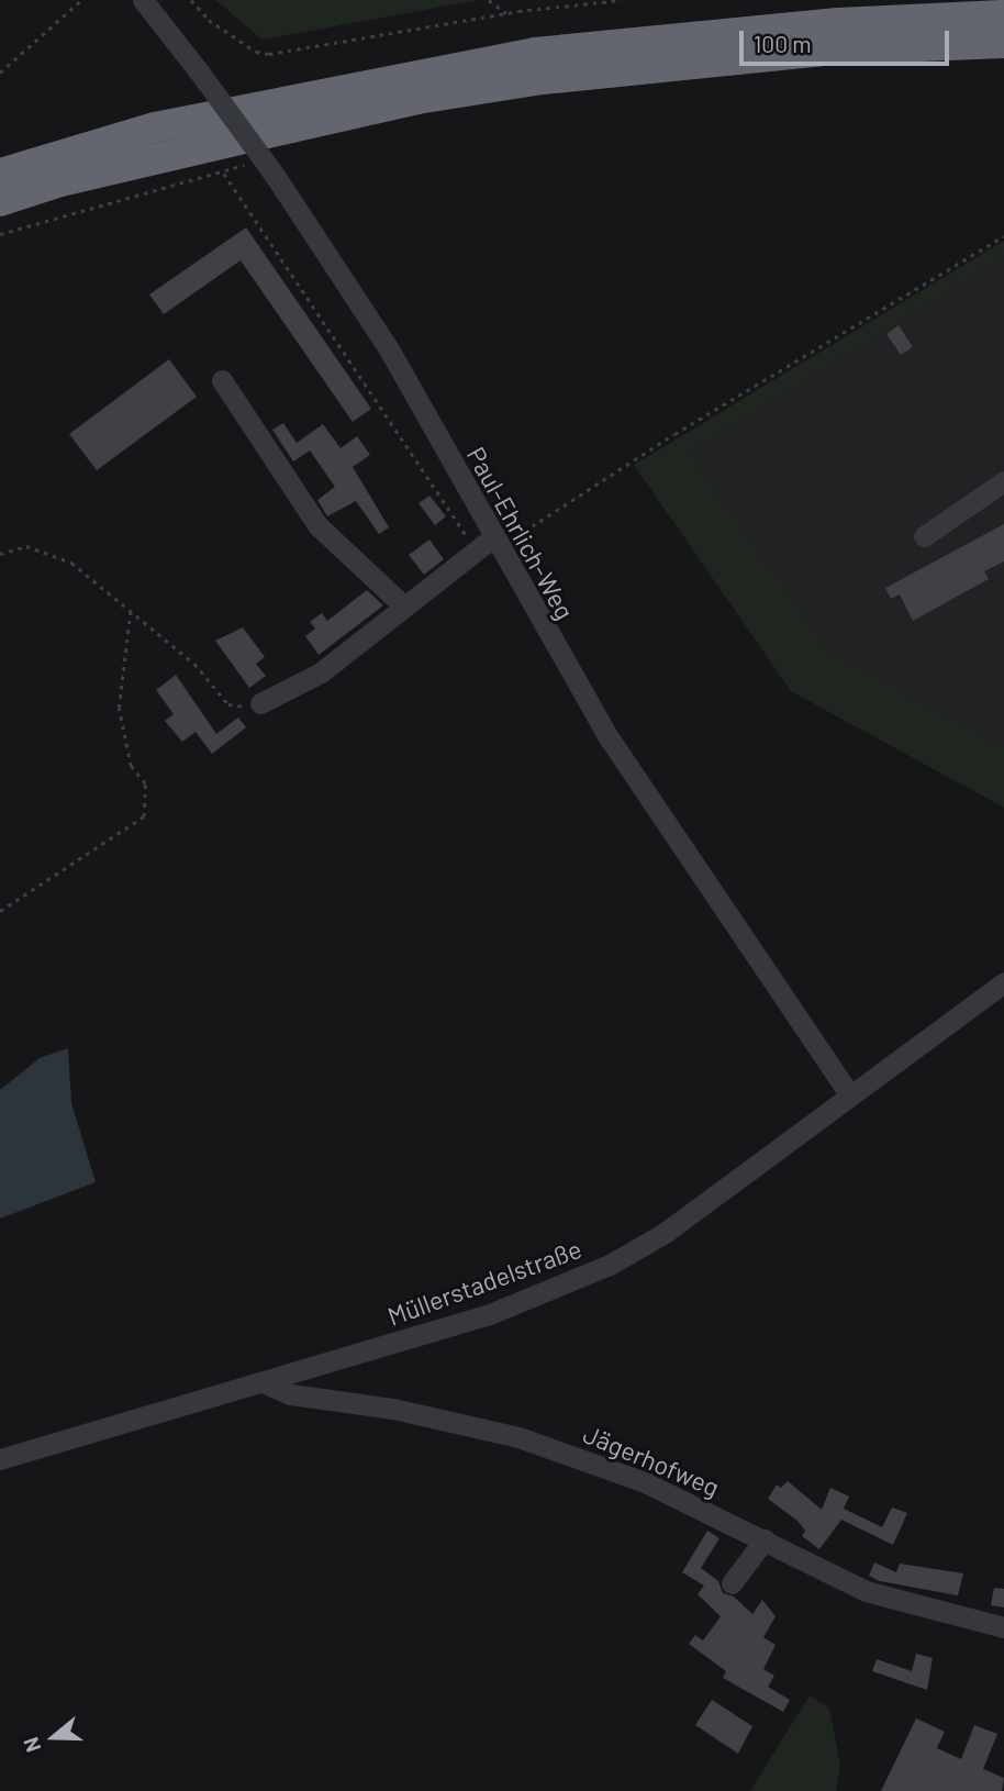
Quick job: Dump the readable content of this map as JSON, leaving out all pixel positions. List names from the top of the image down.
{
  "streets": {
    "street": ["Paul-Ehrlich-Weg", "Müllerstadelstraße", "Jägerhofweg"]
  },
  "crossings": [
    ["Paul-Ehrlich-Weg", "Müllerstadelstraße"],
    ["Müllerstadelstraße", "Jägerhofweg"]
  ],
  "scale_bar": "100 m",
  "north": "left"
}
